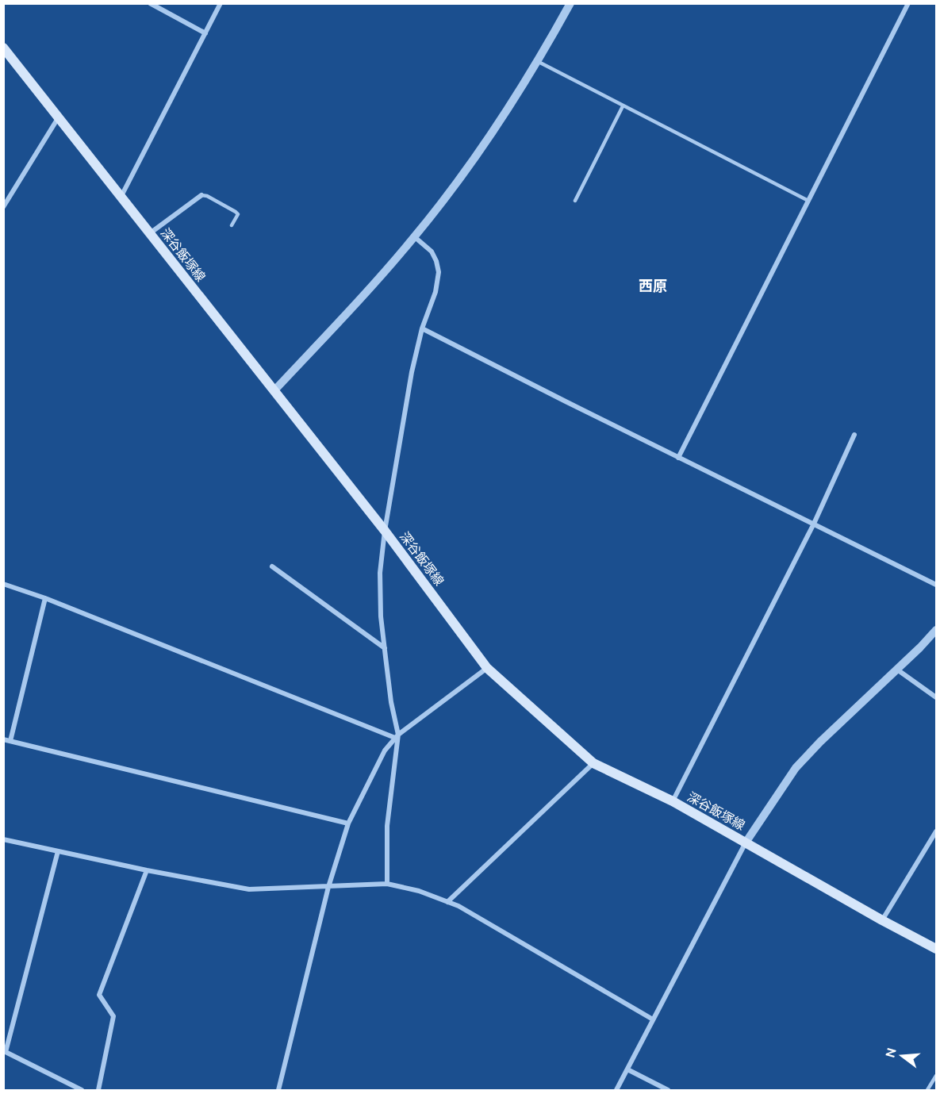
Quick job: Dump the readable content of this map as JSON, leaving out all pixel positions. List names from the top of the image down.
{
  "streets": {
    "main road": ["深谷飯塚線"]
  },
  "districts": ["西原"],
  "north": "left"
}
